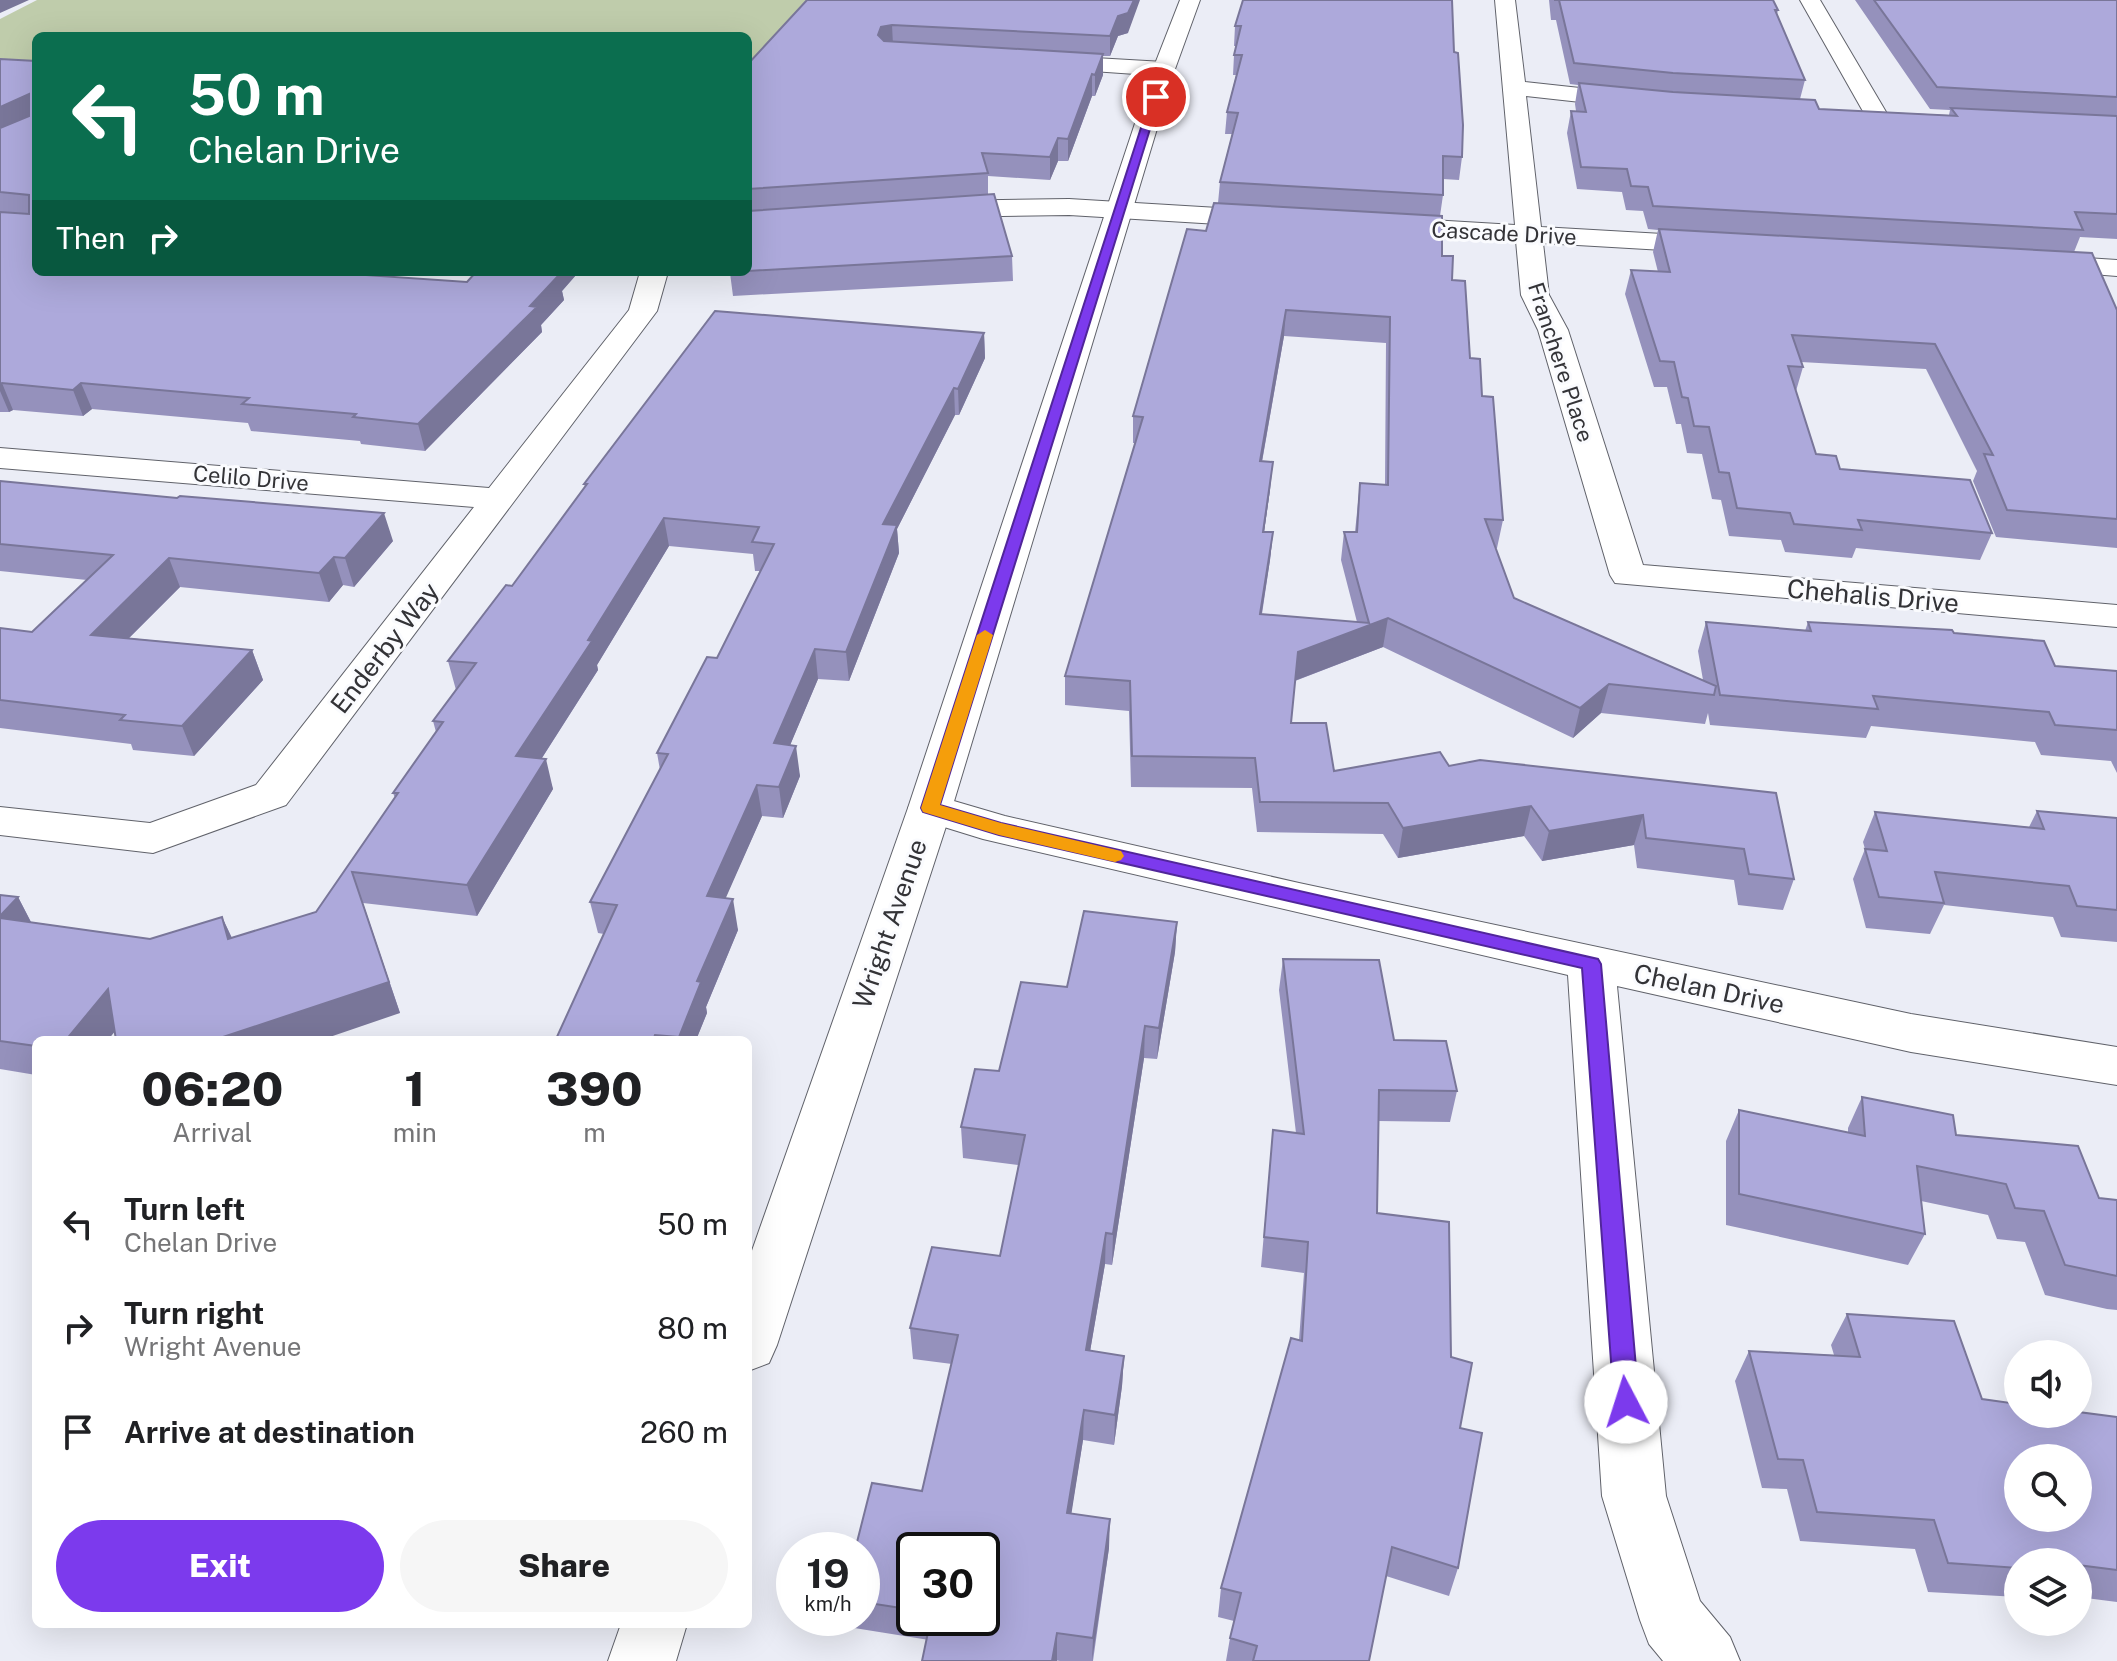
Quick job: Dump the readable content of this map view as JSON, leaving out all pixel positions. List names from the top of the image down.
{
  "streets": {
    "street": [
      "Cascade Drive",
      "Franchere Place",
      "Celilo Drive",
      "Chehalis Drive",
      "Enderby Way",
      "Wright Avenue",
      "Chelan Drive"
    ]
  },
  "crossings": [
    ["Cascade Drive", "Franchere Place"],
    ["Franchere Place", "Chehalis Drive"],
    ["Celilo Drive", "Enderby Way"],
    ["Wright Avenue", "Chelan Drive"]
  ],
  "page": {
    "turn": ["50 m", "Chelan Drive"],
    "then": "Then",
    "eta": [
      "06:20",
      "Arrival",
      "1",
      "min",
      "390",
      "m"
    ],
    "list": [
      {
        "name": "Turn left",
        "note": "Chelan Drive",
        "value": "50 m"
      },
      {
        "name": "Turn right",
        "note": "Wright Avenue",
        "value": "80 m"
      },
      {
        "name": "Arrive at destination",
        "value": "260 m"
      }
    ],
    "buttons": ["Exit", "Share"],
    "speed": "19 km/h",
    "limit": "30"
  }
}
